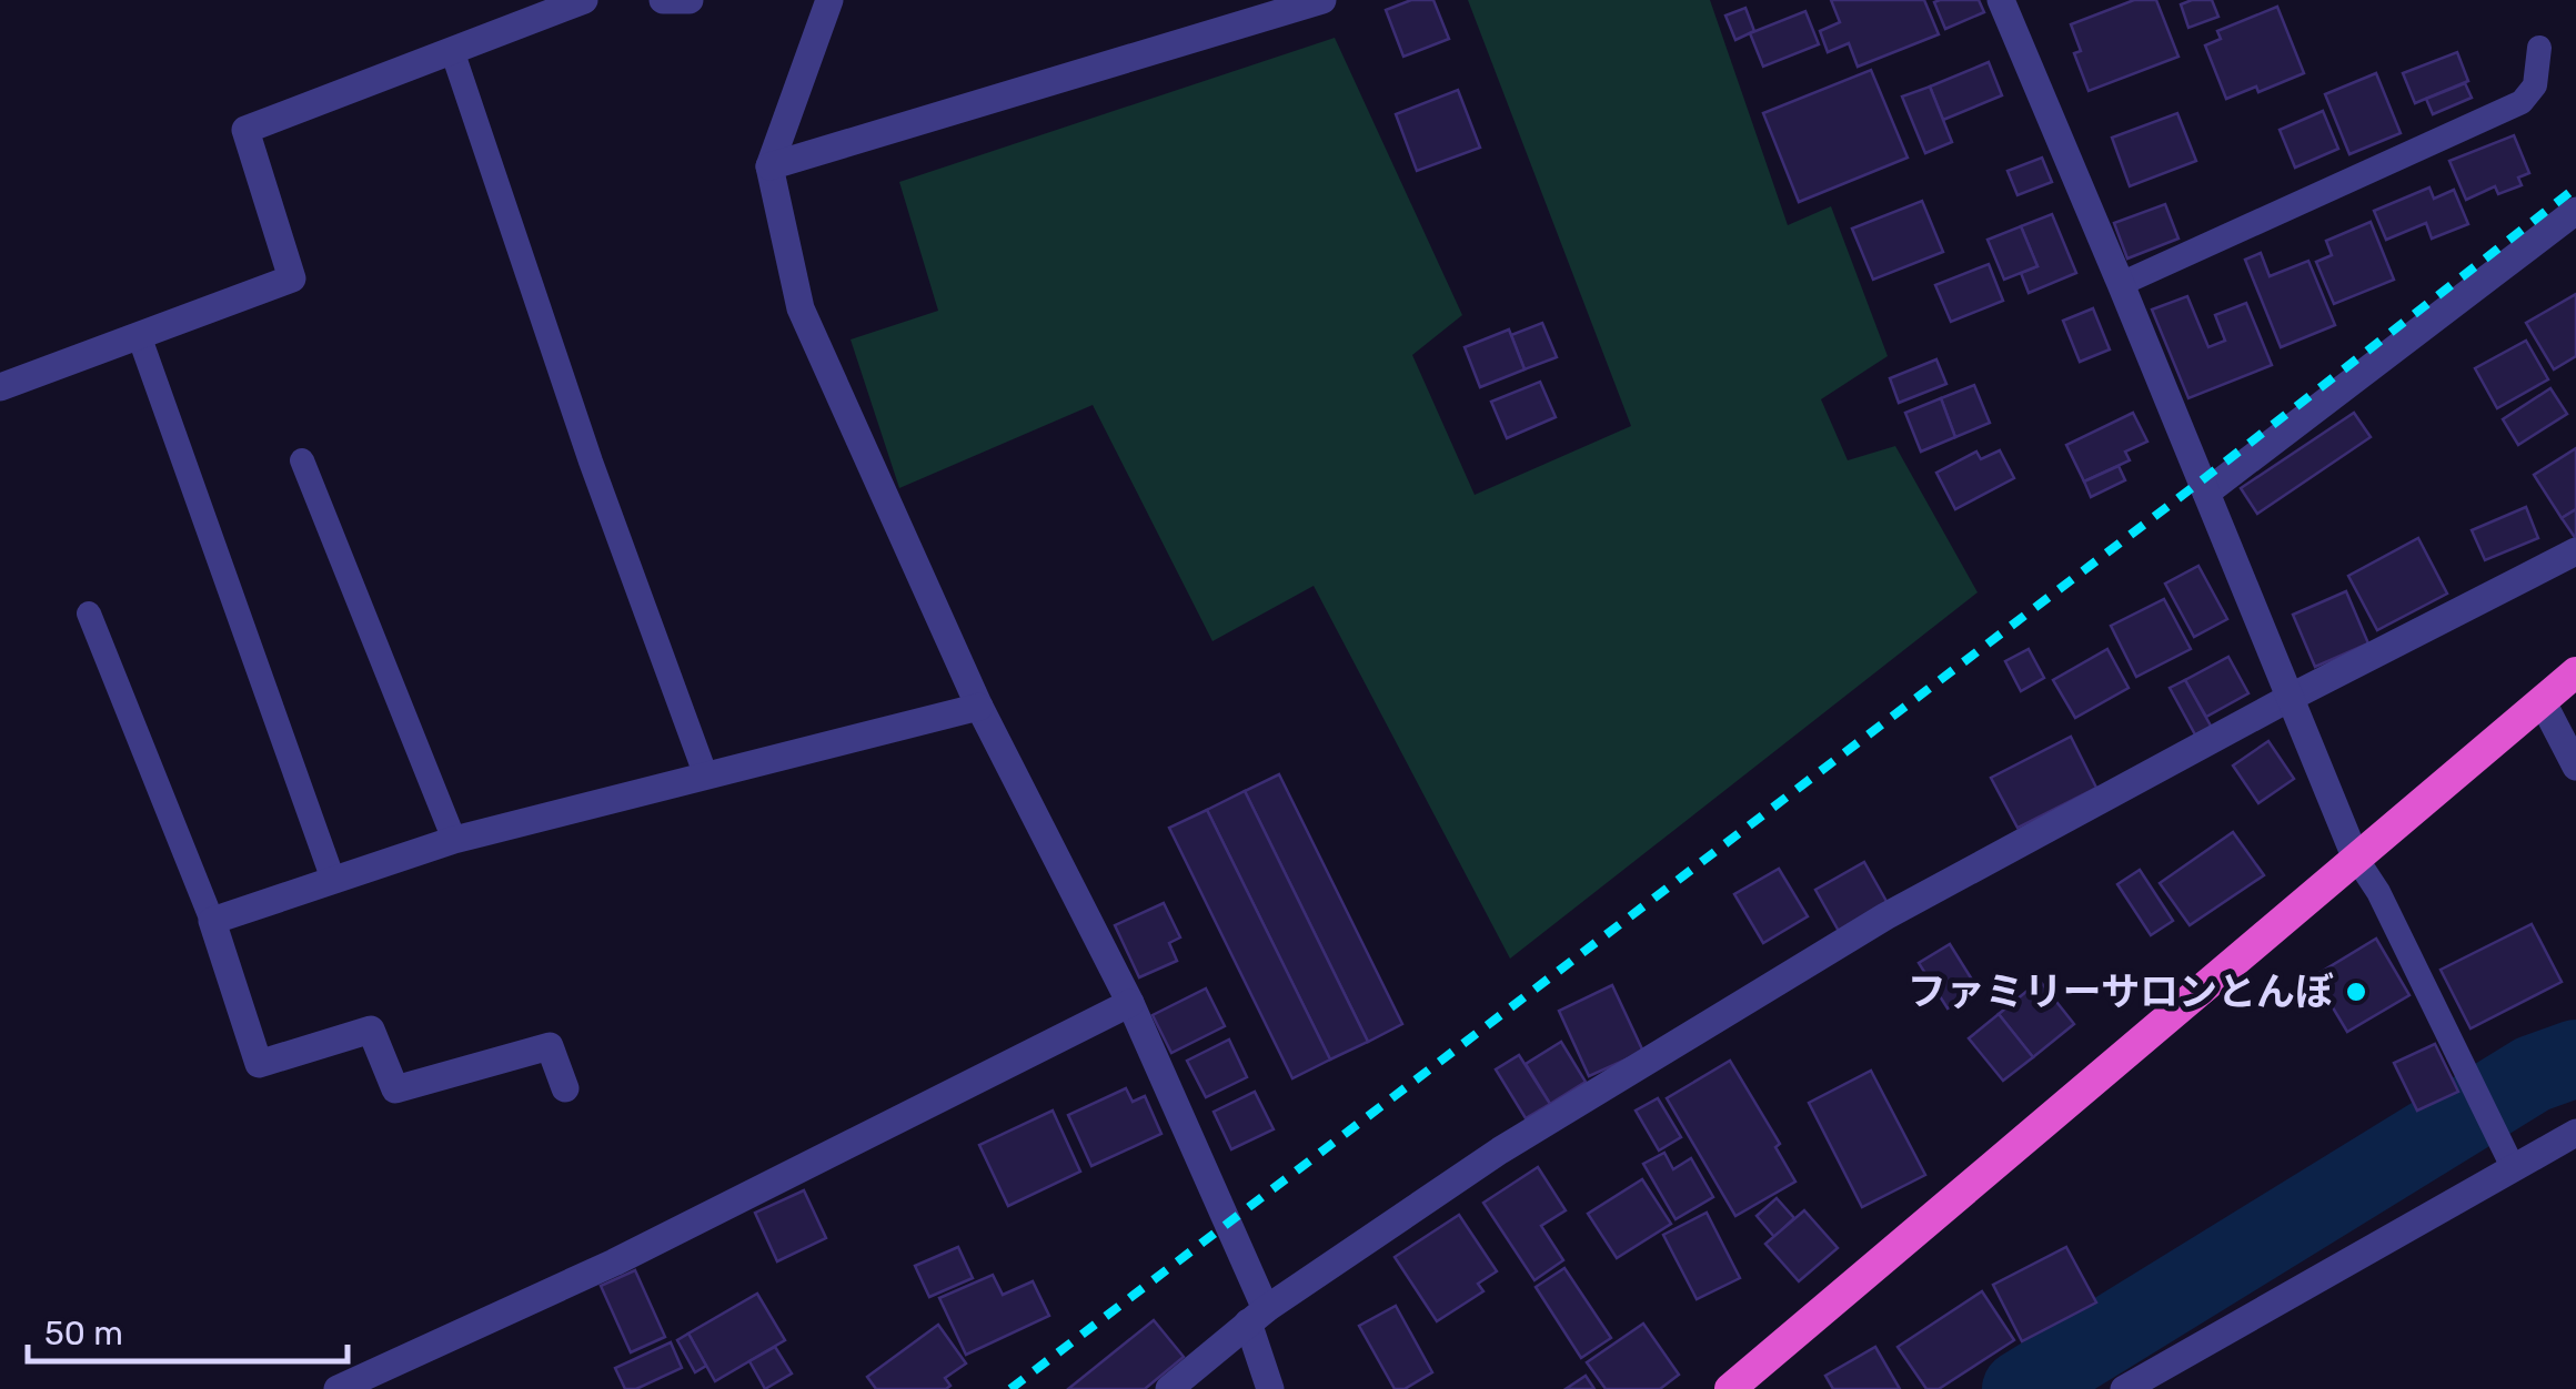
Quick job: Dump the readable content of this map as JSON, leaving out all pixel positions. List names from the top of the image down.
{
  "places": ["ファミリーサロンとんぼ"],
  "scale_bar": "50 m"
}
